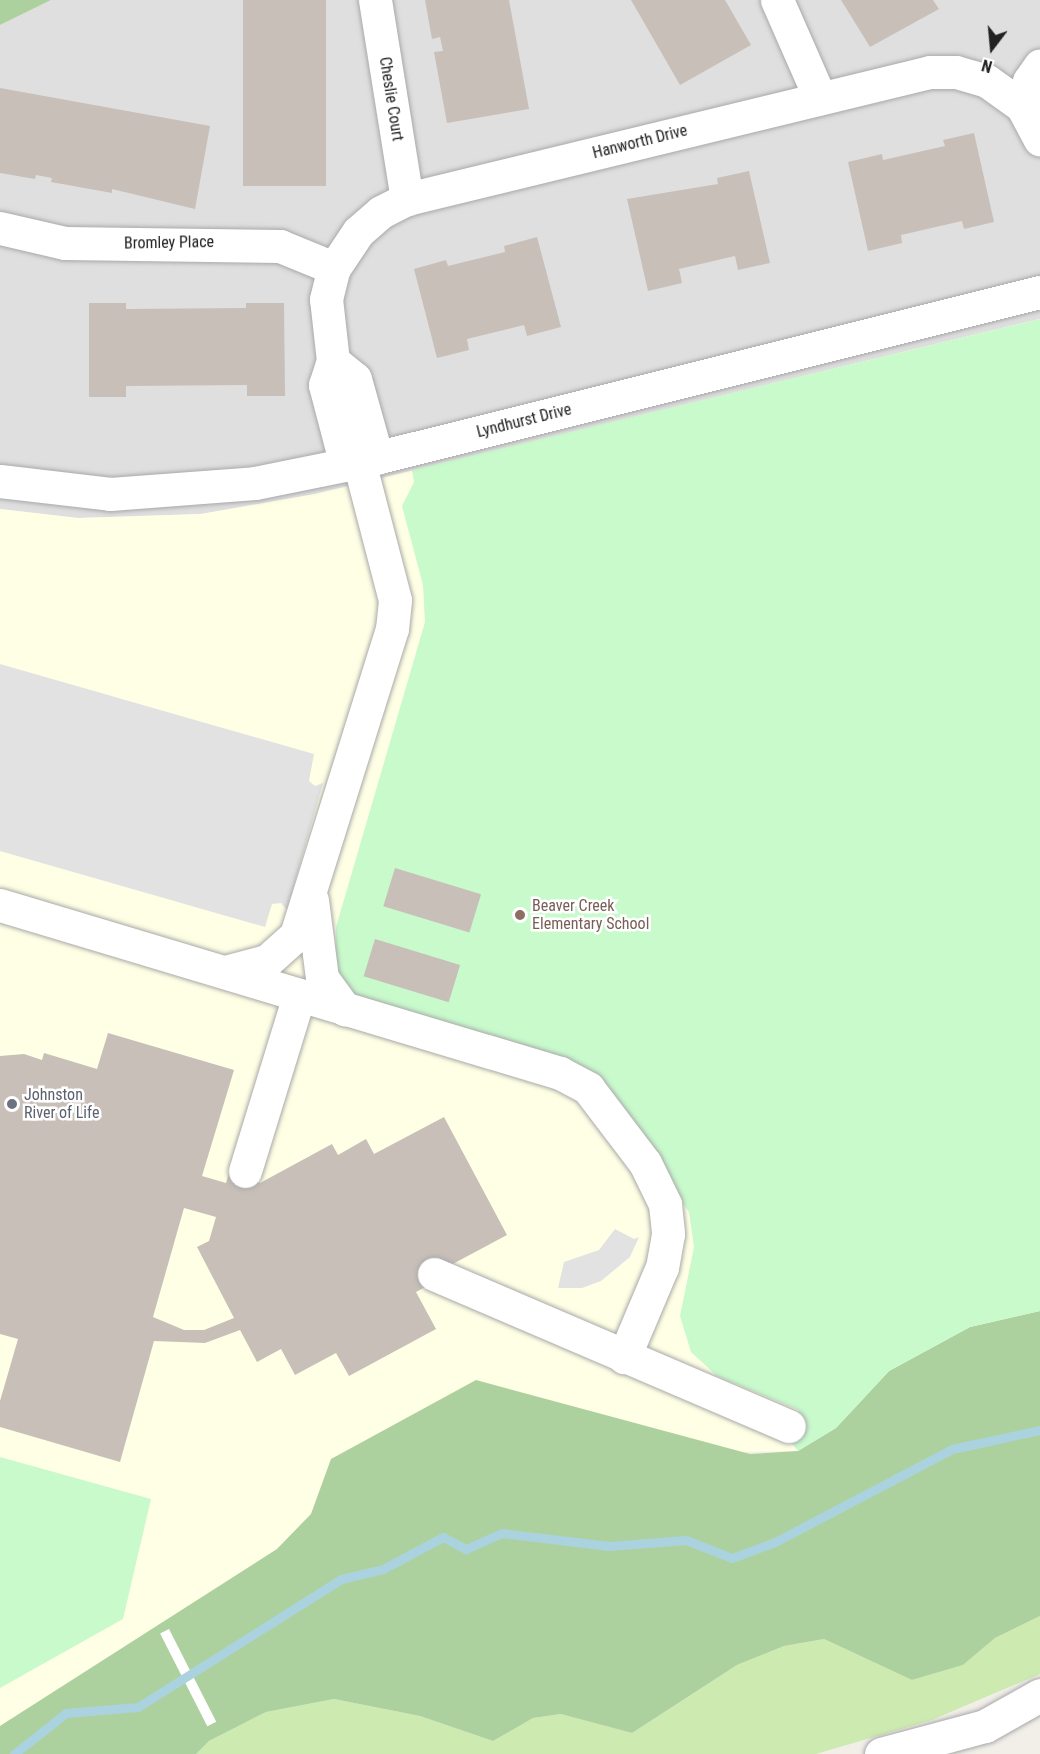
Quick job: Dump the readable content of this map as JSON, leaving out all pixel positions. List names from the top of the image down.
{
  "streets": {
    "street": [
      "Cheslie Court",
      "Hanworth Drive",
      "Bromley Place",
      "Lyndhurst Drive"
    ]
  },
  "crossings": [
    ["Cheslie Court", "Hanworth Drive"],
    ["Hanworth Drive", "Bromley Place"],
    ["Hanworth Drive", "Lyndhurst Drive"]
  ],
  "places": ["Beaver Creek Elementary School", "Johnston River of Life"],
  "north": "bottom"
}
